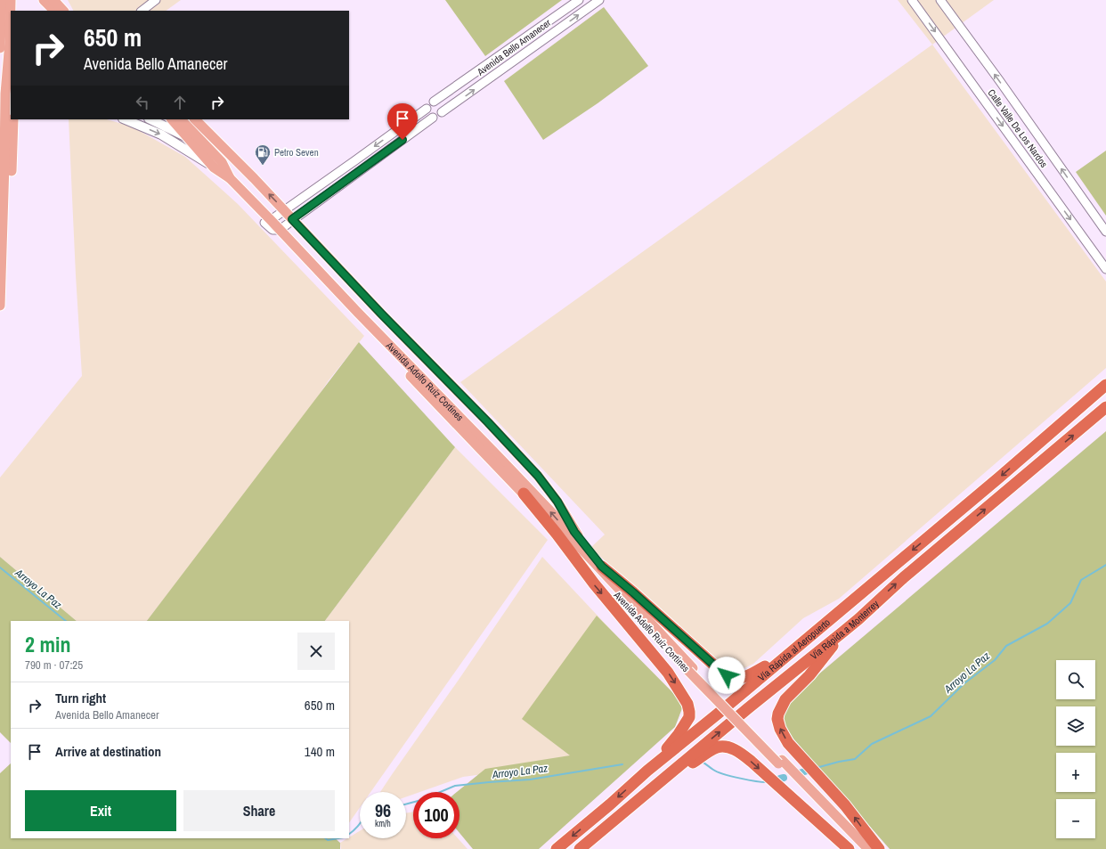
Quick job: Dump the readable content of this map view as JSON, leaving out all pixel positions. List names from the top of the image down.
{
  "streets": {
    "highway": ["Vía Rápida a Monterrey", "Vía Rápida al Aeropuerto"],
    "main road": ["Avenida Adolfo Ruíz Cortines"],
    "street": ["Avenida Bello Amanecer", "Calle Valle De Los Nardos"]
  },
  "one_way": ["Vía Rápida a Monterrey", "Vía Rápida al Aeropuerto"],
  "water": ["Arroyo La Paz"],
  "places": {
    "fuel station": ["Petro Seven"]
  },
  "page": {
    "turn": ["650 m", "Avenida Bello Amanecer"],
    "heading": ["2 min", "790 m · 07:25"],
    "map_buttons": ["+", "−"],
    "list": [
      {
        "name": "Turn right",
        "note": "Avenida Bello Amanecer",
        "value": "650 m"
      },
      {
        "name": "Arrive at destination",
        "value": "140 m"
      }
    ],
    "buttons": ["Exit", "Share"],
    "speed": "96 km/h",
    "limit": "100"
  }
}
